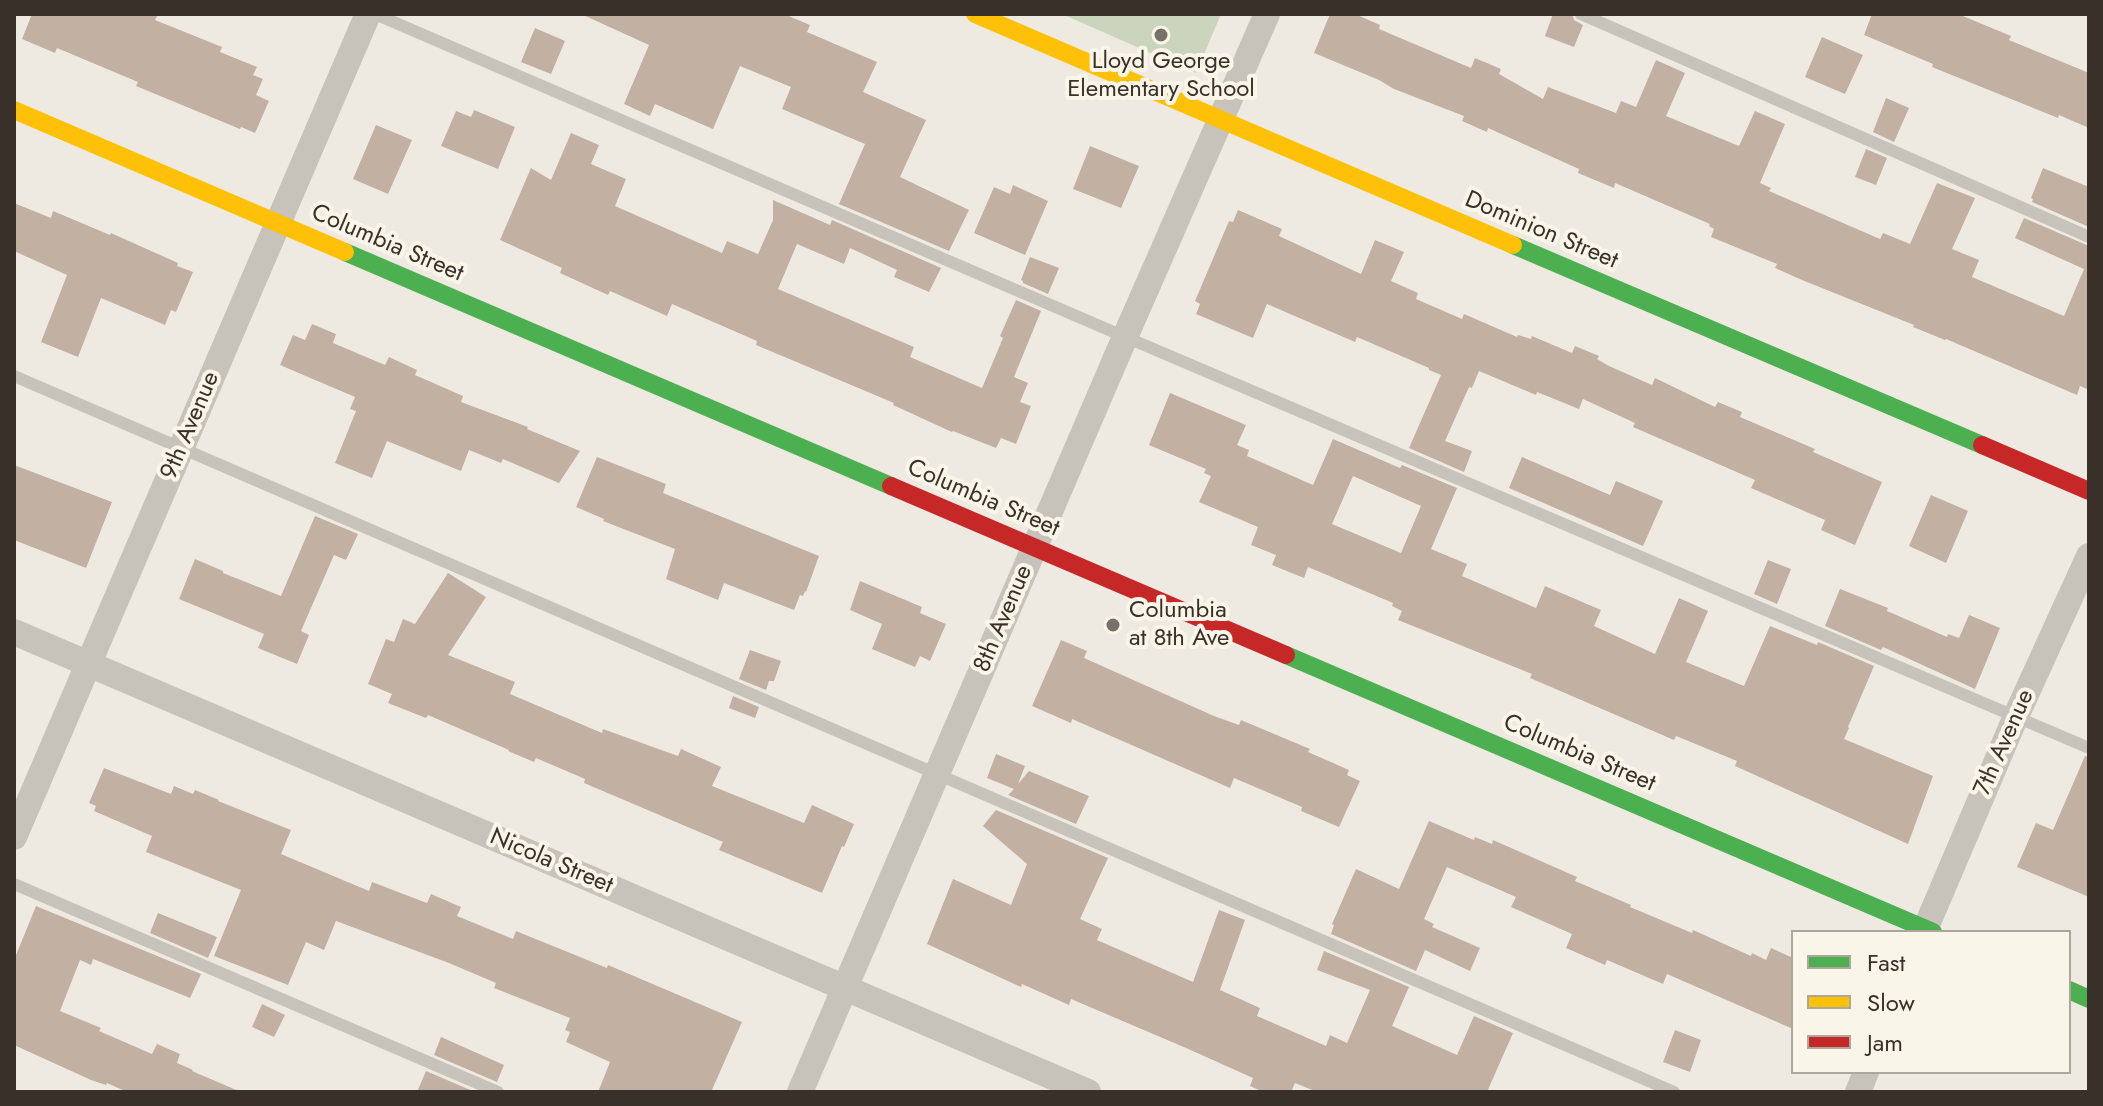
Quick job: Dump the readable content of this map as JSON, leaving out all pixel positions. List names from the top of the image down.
{
  "streets": {
    "main road": ["Dominion Street", "Columbia Street"],
    "street": [
      "9th Avenue",
      "8th Avenue",
      "7th Avenue",
      "Nicola Street"
    ]
  },
  "crossings": [
    ["Dominion Street", "8th Avenue"],
    ["Columbia Street", "9th Avenue"],
    ["Columbia Street", "8th Avenue"],
    ["9th Avenue", "Nicola Street"],
    ["8th Avenue", "Nicola Street"]
  ],
  "places": ["Lloyd George Elementary School", "Columbia at 8th Ave"],
  "legend": ["Fast", "Slow", "Jam"]
}
